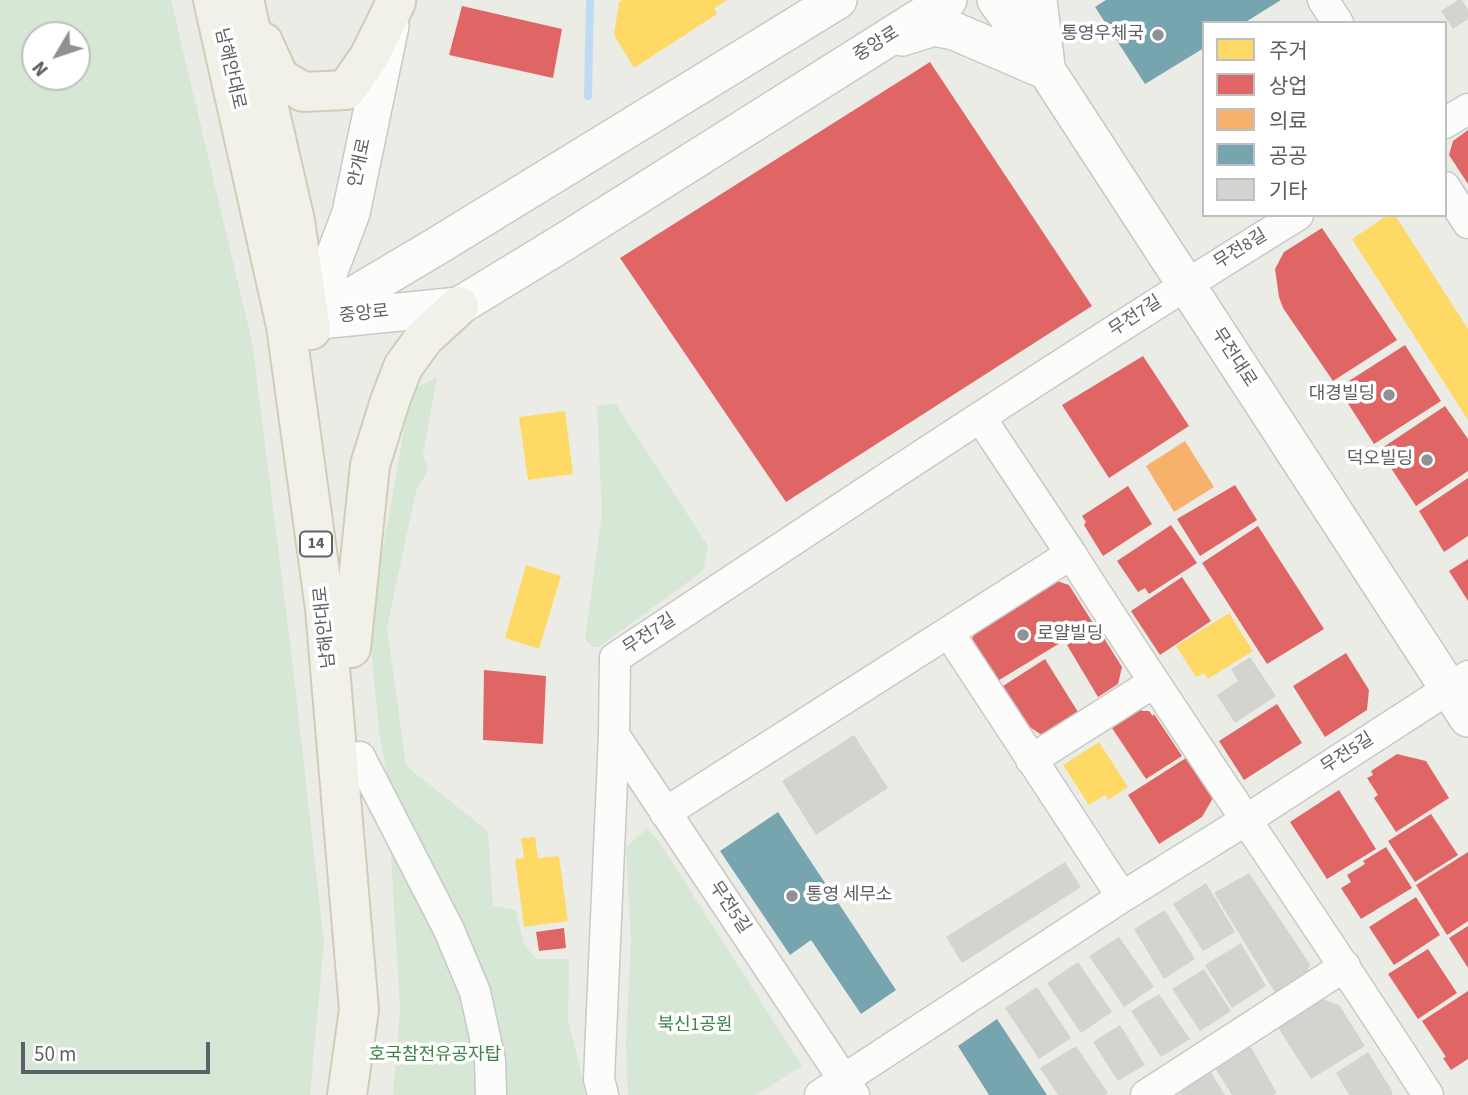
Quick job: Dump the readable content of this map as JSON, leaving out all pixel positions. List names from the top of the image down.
{
  "streets": {
    "main road": ["남해안대로", "14"],
    "street": [
      "중앙로",
      "안개로",
      "무전8길",
      "무전7길",
      "무전대로",
      "무전5길"
    ]
  },
  "crossings": [
    ["중앙로", "남해안대로"],
    ["중앙로", "안개로"],
    ["남해안대로", "안개로"],
    ["무전8길", "무전7길"],
    ["무전8길", "무전대로"],
    ["무전7길", "무전대로"],
    ["무전7길", "무전5길"],
    ["무전대로", "무전5길"]
  ],
  "parks": ["북신1공원", "호국참전유공자탑"],
  "places": [
    "통영우체국",
    "대경빌딩",
    "덕오빌딩",
    "로얄빌딩",
    "통영 세무소"
  ],
  "legend": [
    "주거",
    "상업",
    "의료",
    "공공",
    "기타"
  ],
  "scale_bar": "50 m",
  "north": "bottom left"
}
